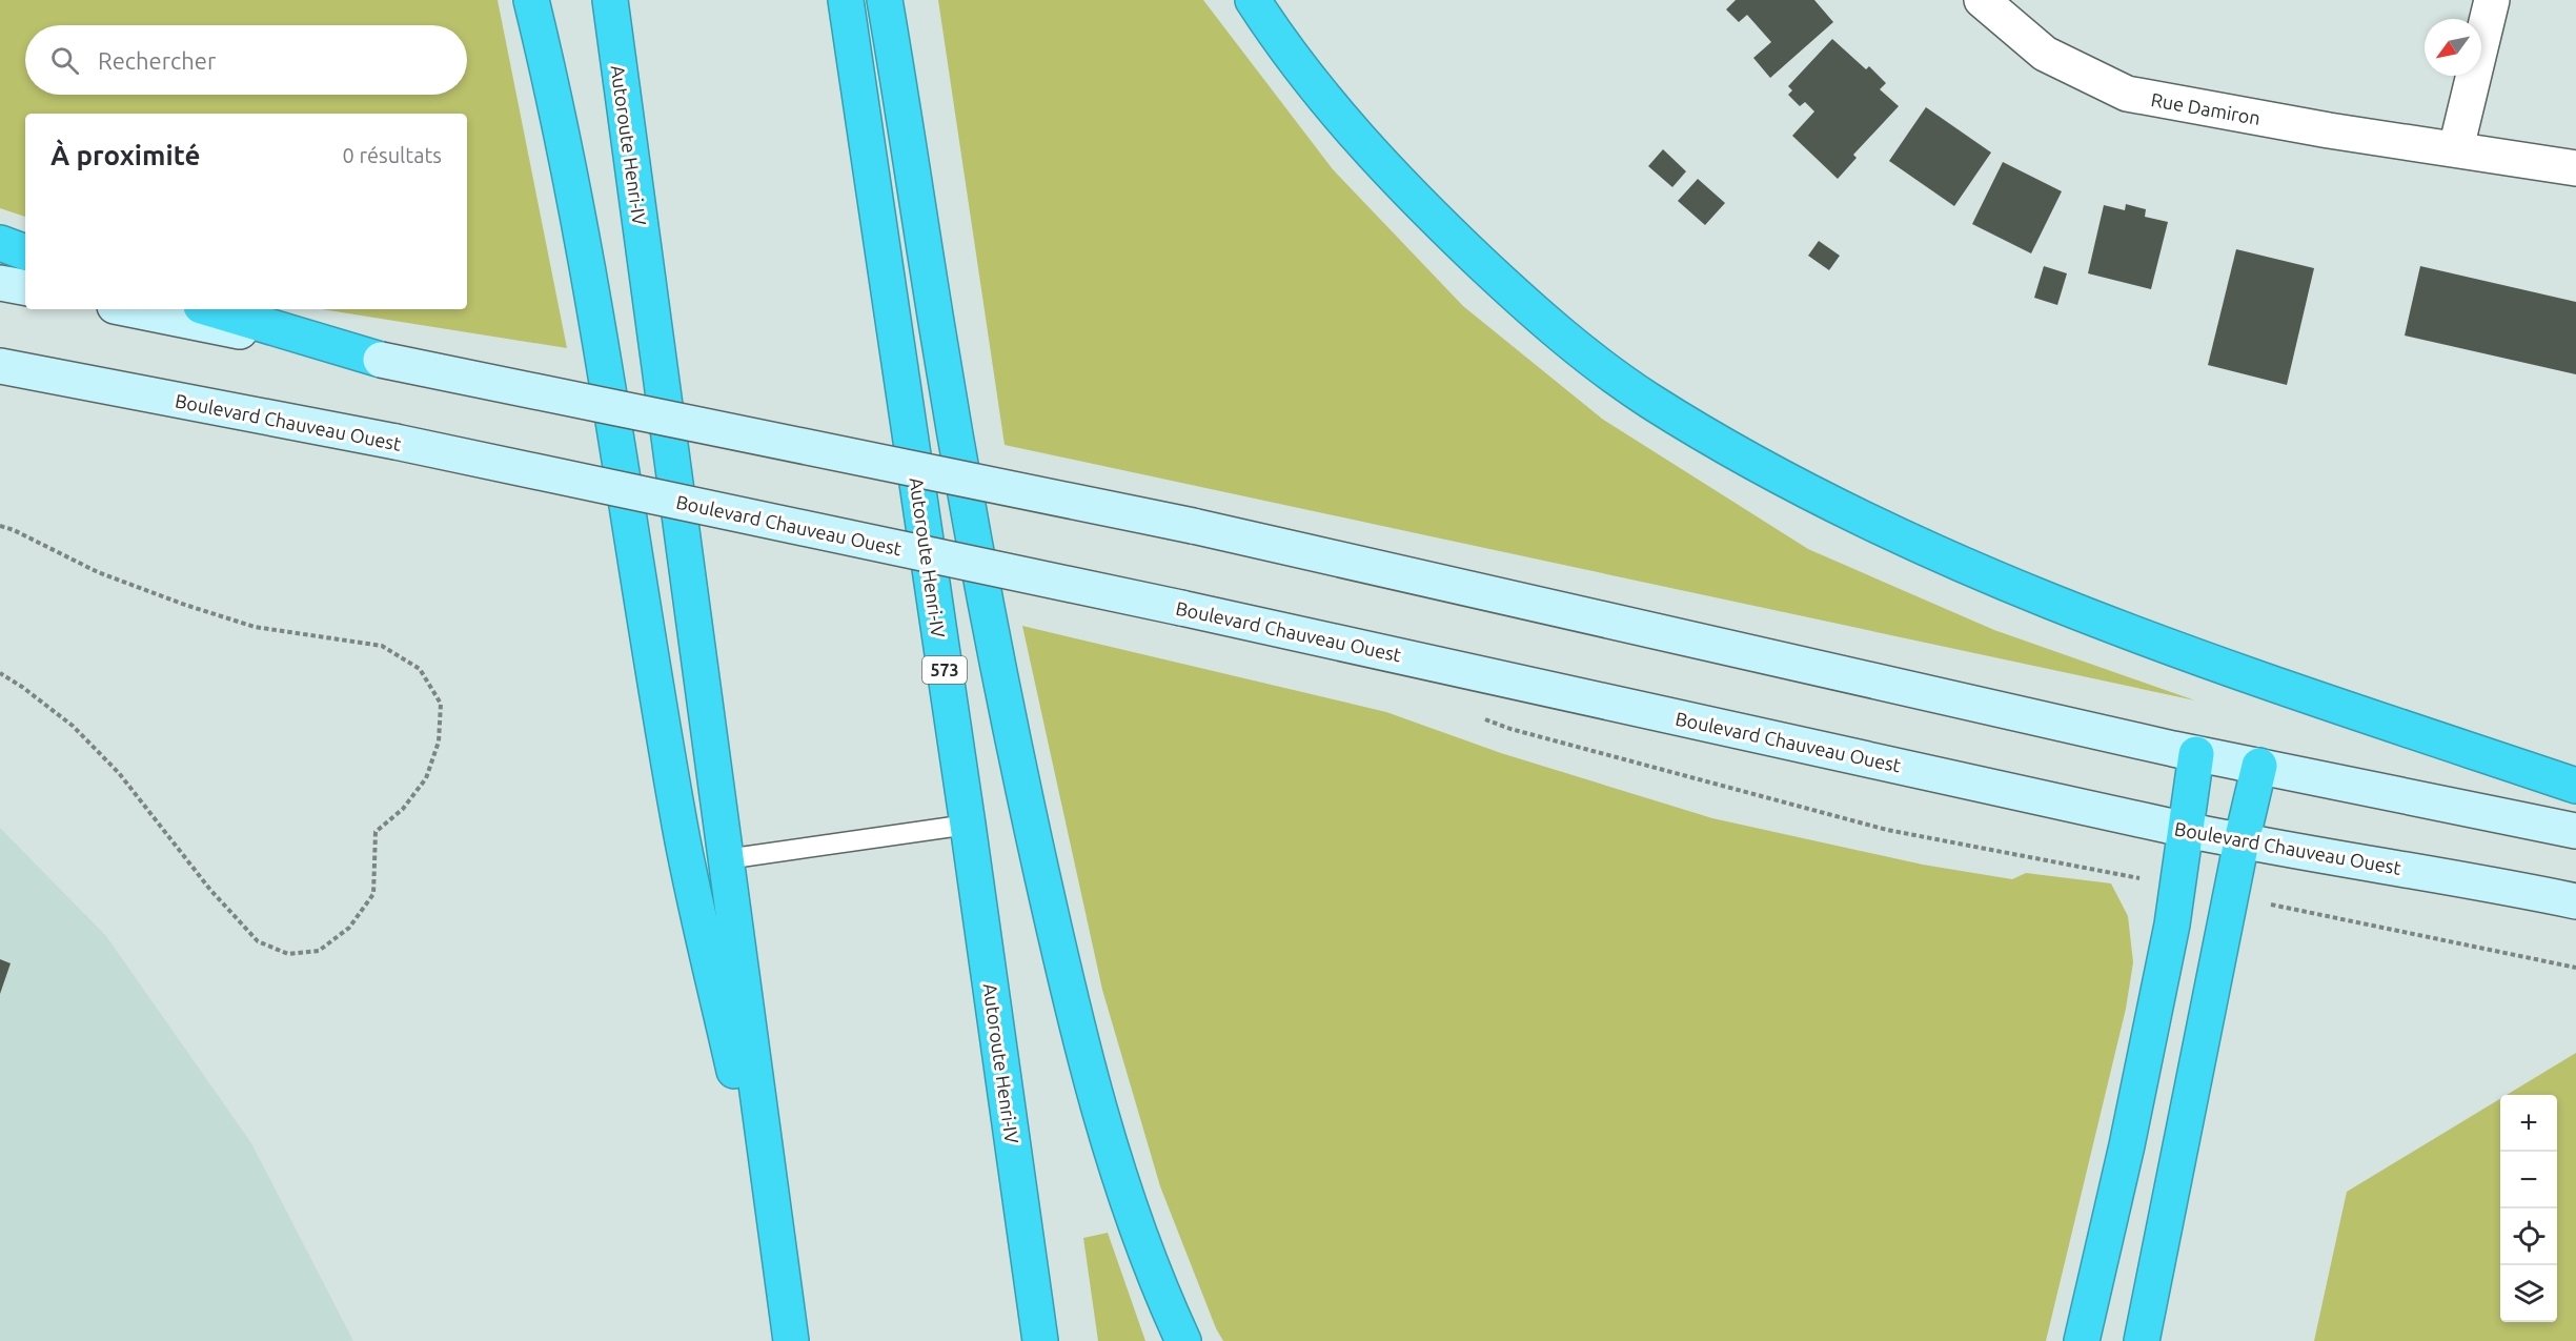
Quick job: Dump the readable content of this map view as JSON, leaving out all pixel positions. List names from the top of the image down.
{
  "streets": {
    "highway": ["Autoroute Henri-IV", "573"],
    "main road": ["Boulevard Chauveau Ouest"],
    "street": ["Rue Damiron"]
  },
  "north": "bottom left",
  "page": {
    "search": "Rechercher",
    "heading": ["À proximité", "0 résultats"],
    "map_buttons": ["+", "−"]
  }
}
